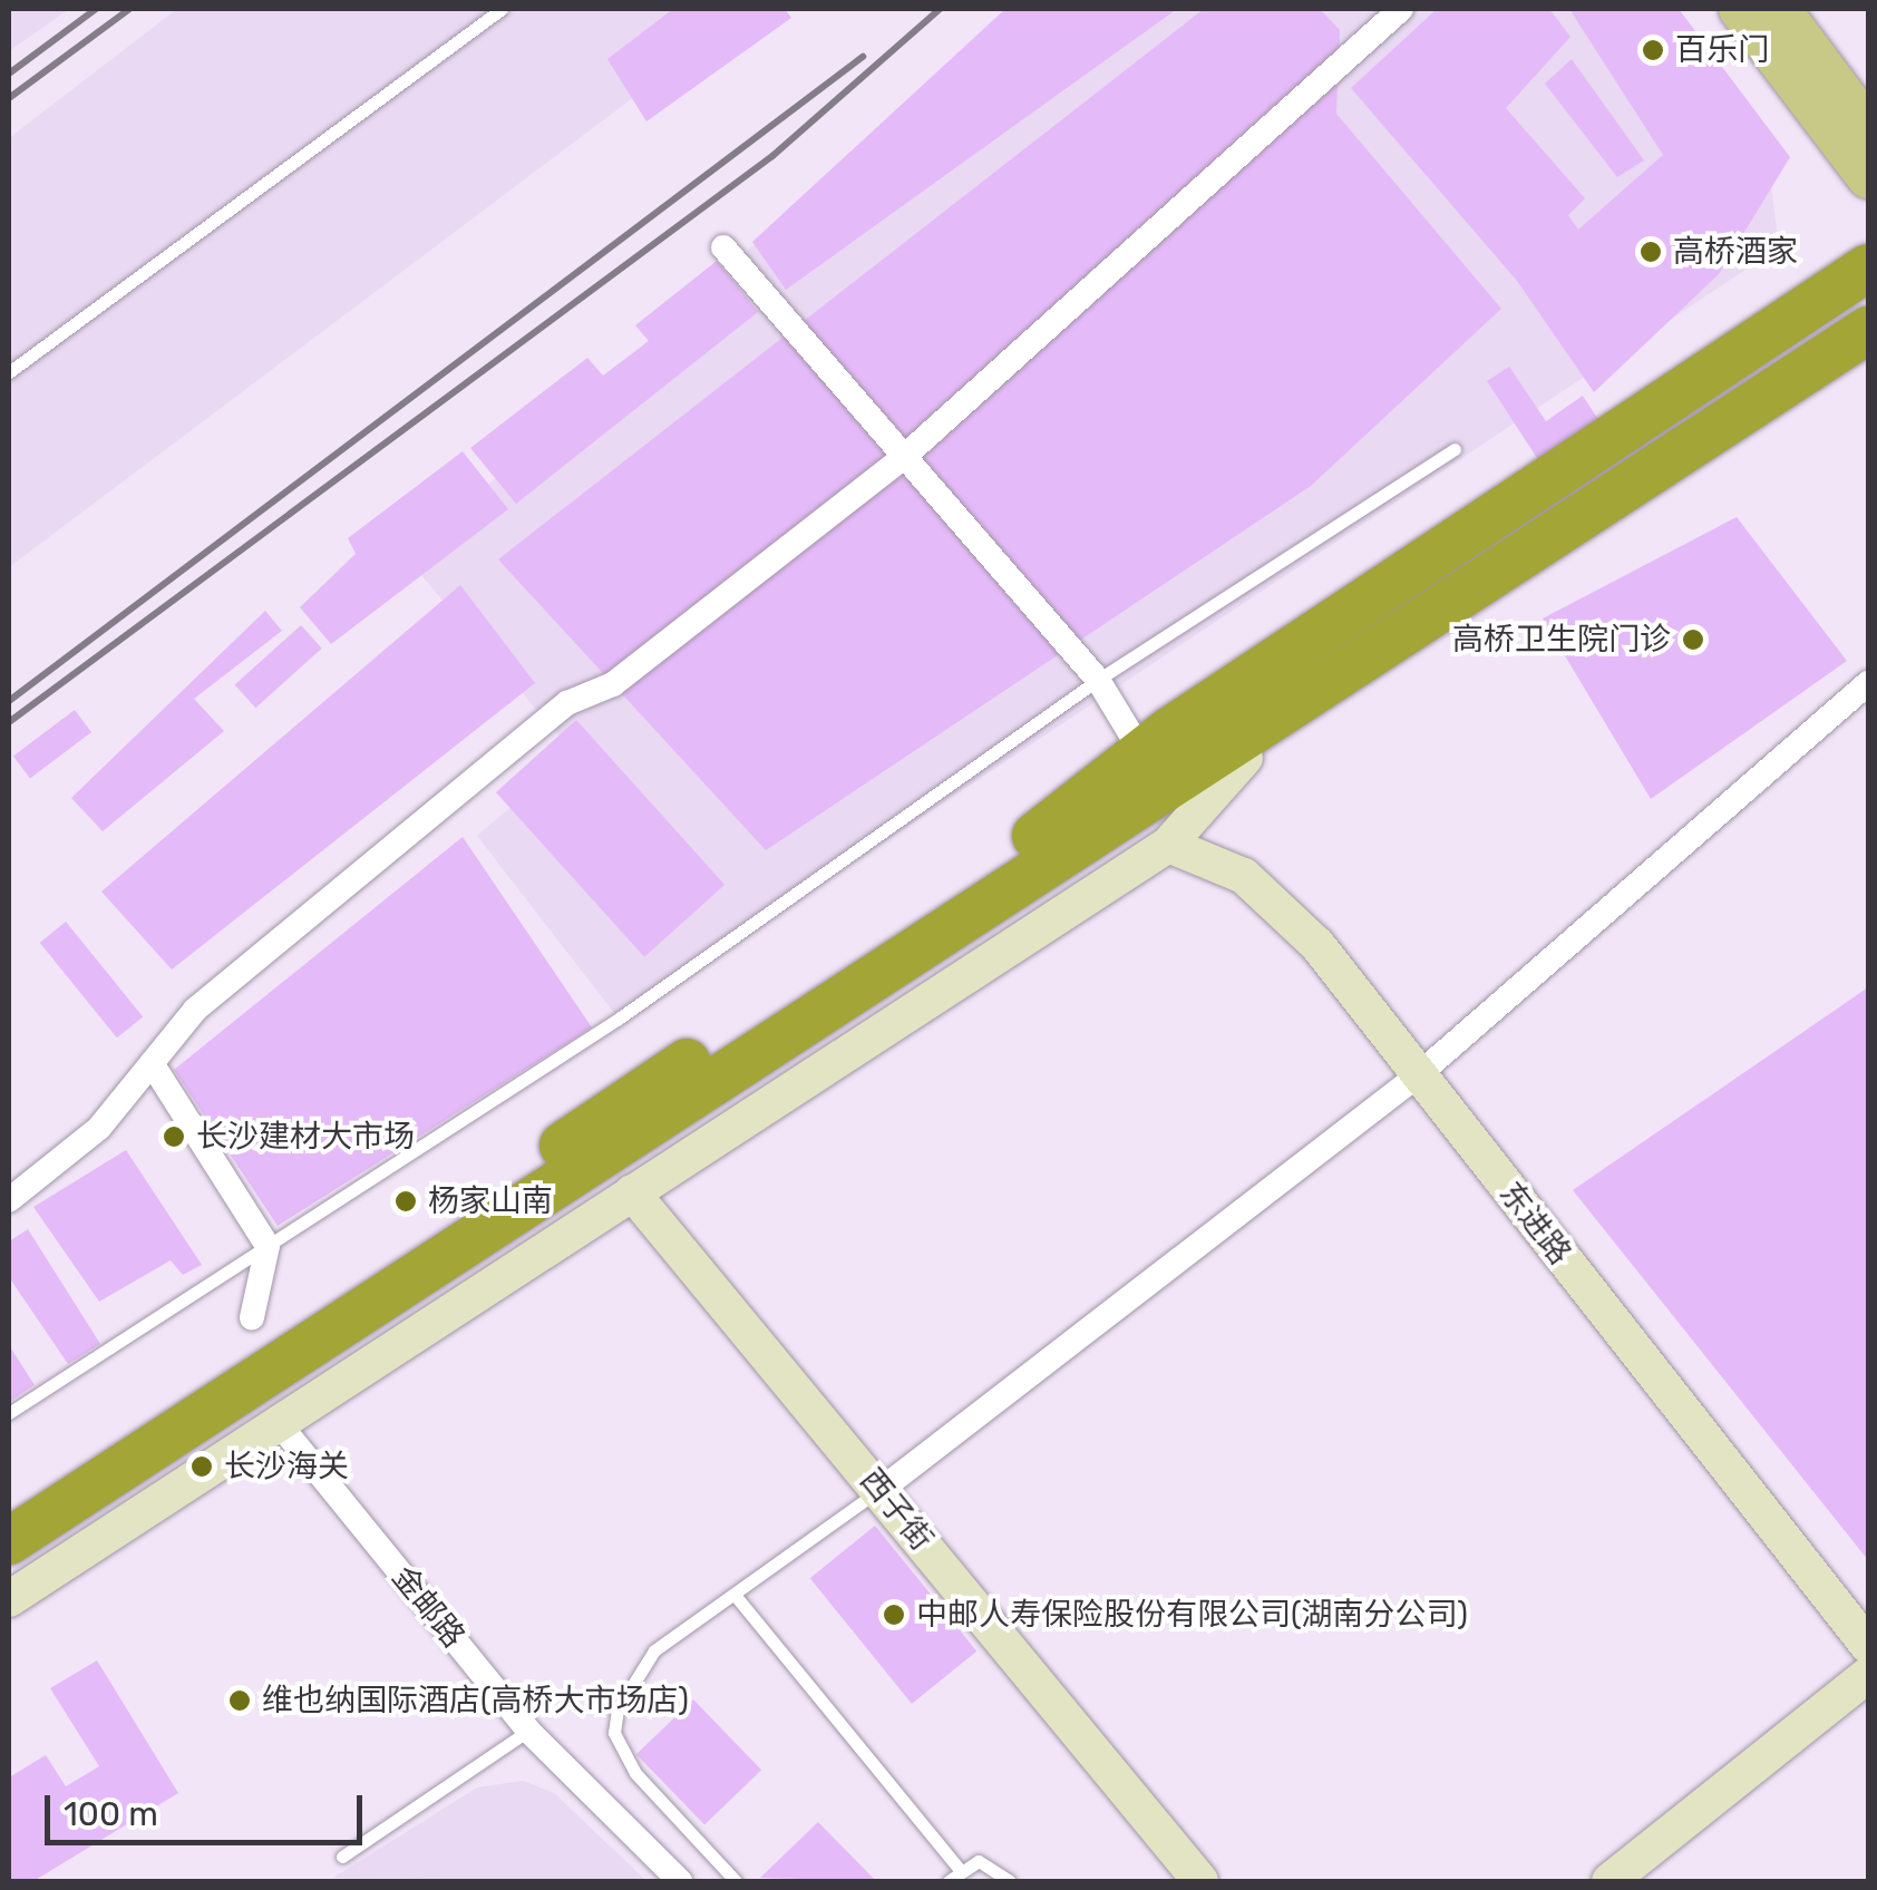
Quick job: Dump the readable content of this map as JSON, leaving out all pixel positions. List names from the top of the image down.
{
  "streets": {
    "street": ["东进路", "西子街", "金邮路"]
  },
  "places": [
    "百乐门",
    "高桥酒家",
    "高桥卫生院门诊",
    "长沙建材大市场",
    "杨家山南",
    "长沙海关",
    "中邮人寿保险股份有限公司(湖南分公司)",
    "维也纳国际酒店(高桥大市场店)"
  ],
  "scale_bar": "100 m"
}
